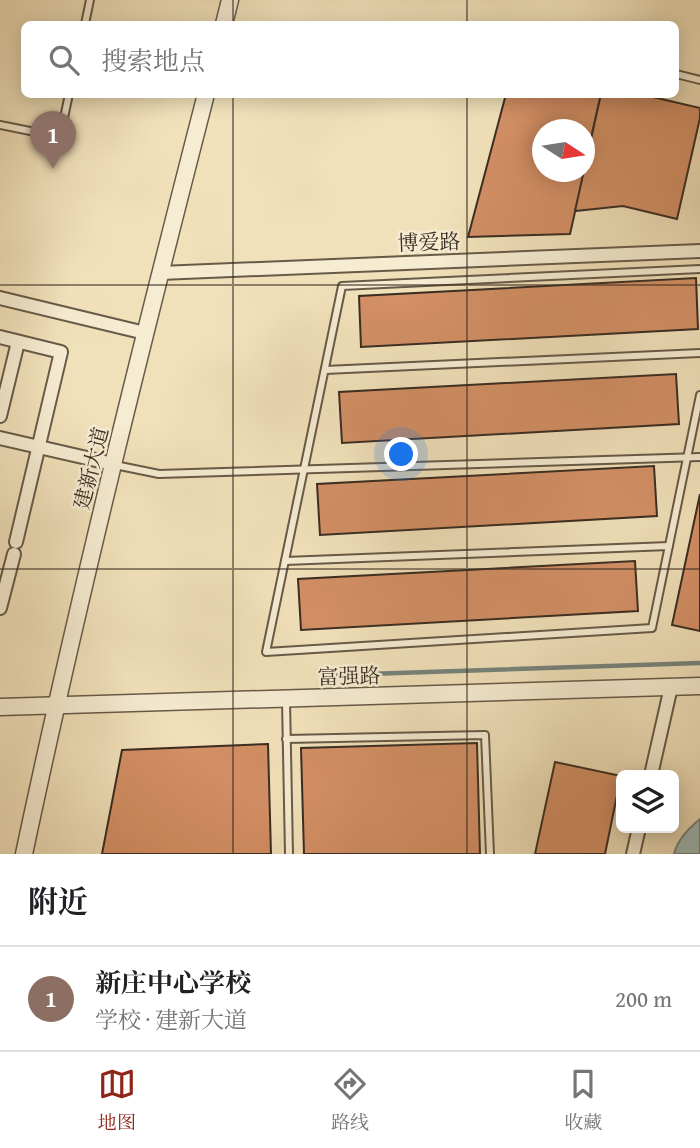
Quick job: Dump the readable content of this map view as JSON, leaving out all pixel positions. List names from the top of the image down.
{
  "streets": {
    "street": ["博爱路", "建新大道", "富强路"]
  },
  "crossings": [
    ["博爱路", "建新大道"],
    ["建新大道", "富强路"]
  ],
  "north": "right",
  "page": {
    "search": "搜索地点",
    "pins": "1",
    "heading": "附近",
    "list": [
      {
        "mark": "1",
        "name": "新庄中心学校",
        "note": "学校 · 建新大道",
        "value": "200 m"
      }
    ],
    "nav": ["地图", "路线", "收藏"]
  }
}
